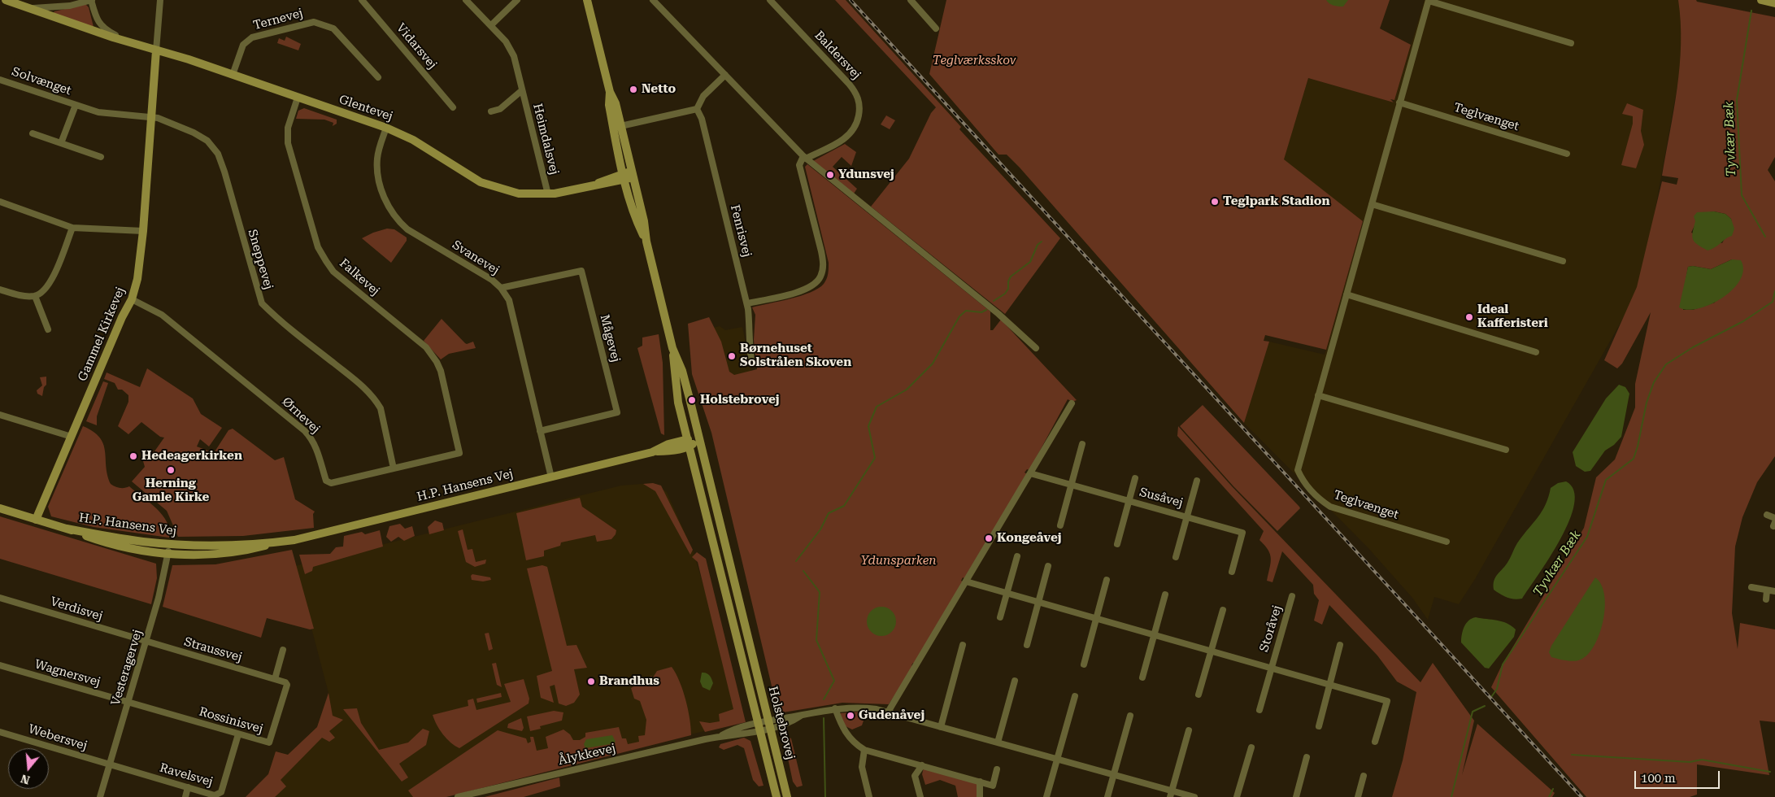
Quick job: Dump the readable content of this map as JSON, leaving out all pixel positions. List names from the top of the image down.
{
  "streets": {
    "street": [
      "Ternevej",
      "Vidarsvej",
      "Baldersvej",
      "Solvænget",
      "Glentevej",
      "Teglvænget",
      "Heimdalsvej",
      "Fenrisvej",
      "Svanevej",
      "Sneppevej",
      "Falkevej",
      "Gammel Kirkevej",
      "Mågevej",
      "Ørnevej",
      "H.P. Hansens Vej",
      "Susåvej",
      "Verdisvej",
      "Storåvej",
      "Straussvej",
      "Vesteragervej",
      "Wagnersvej",
      "Rossinisvej",
      "Holstebrovej",
      "Webersvej",
      "Ålykkevej",
      "Ravelsvej"
    ]
  },
  "crossings": [
    ["Ternevej", "Glentevej"],
    ["Solvænget", "Sneppevej"],
    ["Solvænget", "Gammel Kirkevej"],
    ["Glentevej", "Heimdalsvej"],
    ["Glentevej", "Svanevej"],
    ["Glentevej", "Falkevej"],
    ["Glentevej", "Gammel Kirkevej"],
    ["Glentevej", "Holstebrovej"],
    ["Svanevej", "Mågevej"],
    ["Svanevej", "H.P. Hansens Vej"],
    ["Sneppevej", "Gammel Kirkevej"],
    ["Sneppevej", "Ørnevej"],
    ["Falkevej", "Ørnevej"],
    ["Gammel Kirkevej", "Ørnevej"],
    ["Gammel Kirkevej", "H.P. Hansens Vej"],
    ["H.P. Hansens Vej", "Vesteragervej"],
    ["H.P. Hansens Vej", "Holstebrovej"],
    ["Verdisvej", "Straussvej"],
    ["Verdisvej", "Vesteragervej"],
    ["Straussvej", "Vesteragervej"],
    ["Straussvej", "Rossinisvej"],
    ["Vesteragervej", "Wagnersvej"],
    ["Vesteragervej", "Rossinisvej"],
    ["Vesteragervej", "Webersvej"],
    ["Vesteragervej", "Ravelsvej"],
    ["Wagnersvej", "Rossinisvej"],
    ["Rossinisvej", "Ravelsvej"],
    ["Holstebrovej", "Ålykkevej"],
    ["Webersvej", "Ravelsvej"]
  ],
  "water": ["Tyvkær Bæk"],
  "parks": ["Teglværksskov", "Ydunsparken"],
  "places": [
    "Netto",
    "Ydunsvej",
    "Teglpark Stadion",
    "Ideal Kafferisteri",
    "Børnehuset Solstrålen Skoven",
    "Holstebrovej",
    "Hedeagerkirken",
    "Herning Gamle Kirke",
    "Kongeåvej",
    "Brandhus",
    "Gudenåvej"
  ],
  "scale_bar": "100 m",
  "north": "bottom"
}
